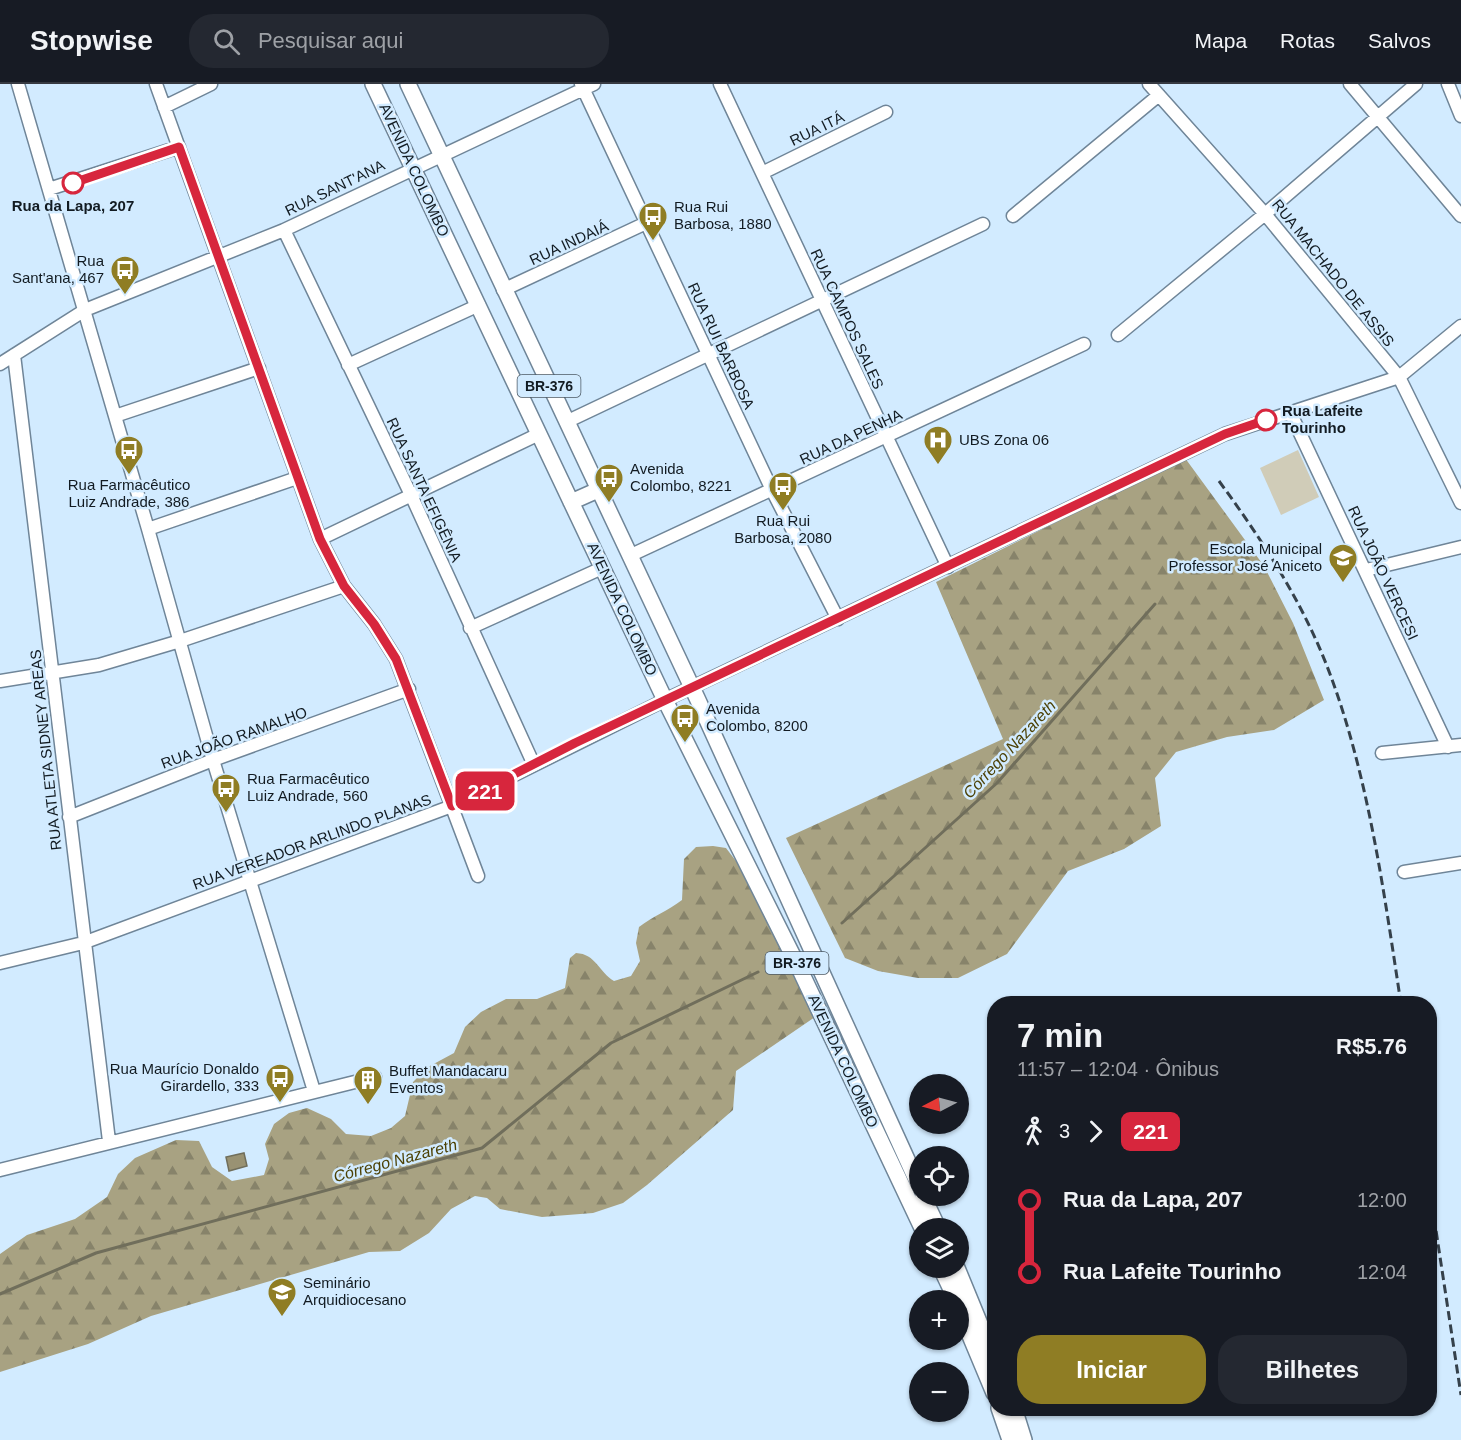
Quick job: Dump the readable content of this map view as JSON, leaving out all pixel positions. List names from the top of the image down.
{
  "streets": {
    "main road": ["AVENIDA COLOMBO", "BR-376"],
    "street": [
      "RUA ITÁ",
      "RUA SANT'ANA",
      "RUA INDAIÁ",
      "RUA MACHADO DE ASSIS",
      "RUA CAMPOS SALES",
      "RUA RUI BARBOSA",
      "RUA DA PENHA",
      "RUA SANTA EFIGÊNIA",
      "RUA JOÃO VERCESI",
      "RUA JOÃO RAMALHO",
      "RUA ATLETA SIDNEY AREAS",
      "RUA VEREADOR ARLINDO PLANAS"
    ]
  },
  "crossings": [
    ["RUA ITÁ", "RUA CAMPOS SALES"],
    ["AVENIDA COLOMBO", "RUA SANT'ANA"],
    ["AVENIDA COLOMBO", "RUA INDAIÁ"],
    ["AVENIDA COLOMBO", "RUA DA PENHA"],
    ["AVENIDA COLOMBO", "RUA VEREADOR ARLINDO PLANAS"],
    ["RUA SANT'ANA", "RUA RUI BARBOSA"],
    ["RUA SANT'ANA", "RUA SANTA EFIGÊNIA"],
    ["RUA SANT'ANA", "RUA ATLETA SIDNEY AREAS"],
    ["RUA INDAIÁ", "RUA RUI BARBOSA"],
    ["RUA MACHADO DE ASSIS", "RUA VEREADOR ARLINDO PLANAS"],
    ["RUA CAMPOS SALES", "RUA DA PENHA"],
    ["RUA CAMPOS SALES", "RUA VEREADOR ARLINDO PLANAS"],
    ["RUA RUI BARBOSA", "RUA DA PENHA"],
    ["RUA RUI BARBOSA", "RUA VEREADOR ARLINDO PLANAS"],
    ["RUA SANTA EFIGÊNIA", "RUA VEREADOR ARLINDO PLANAS"],
    ["RUA JOÃO VERCESI", "RUA VEREADOR ARLINDO PLANAS"],
    ["RUA JOÃO RAMALHO", "RUA ATLETA SIDNEY AREAS"],
    ["RUA ATLETA SIDNEY AREAS", "RUA VEREADOR ARLINDO PLANAS"]
  ],
  "water": ["Córrego Nazareth"],
  "places": {
    "other": ["Rua da Lapa, 207", "Rua Lafeite Tourinho"],
    "bus stop": [
      "Rua Rui Barbosa, 1880",
      "Rua Sant'ana, 467",
      "Rua Farmacêutico Luiz Andrade, 386",
      "Avenida Colombo, 8221",
      "Rua Rui Barbosa, 2080",
      "Avenida Colombo, 8200",
      "Rua Farmacêutico Luiz Andrade, 560",
      "Rua Maurício Donaldo Girardello, 333"
    ],
    "hospital": ["UBS Zona 06"],
    "school or university": ["Escola Municipal Professor José Aniceto", "Seminário Arquidiocesano"],
    "building": ["Buffet Mandacaru Eventos"]
  },
  "lines": ["bus line 221"],
  "north": "left",
  "page": {
    "header": "Stopwise",
    "search": "Pesquisar aqui",
    "nav": ["Mapa", "Rotas", "Salvos"],
    "on_map": "221",
    "heading": ["7 min", "11:57 – 12:04 · Ônibus", "R$5.76"],
    "map_buttons": ["+", "−"],
    "legs": ["3", "221"],
    "list": [
      {
        "name": "Rua da Lapa, 207",
        "value": "12:00"
      },
      {
        "name": "Rua Lafeite Tourinho",
        "value": "12:04"
      }
    ],
    "buttons": ["Iniciar", "Bilhetes"]
  }
}
